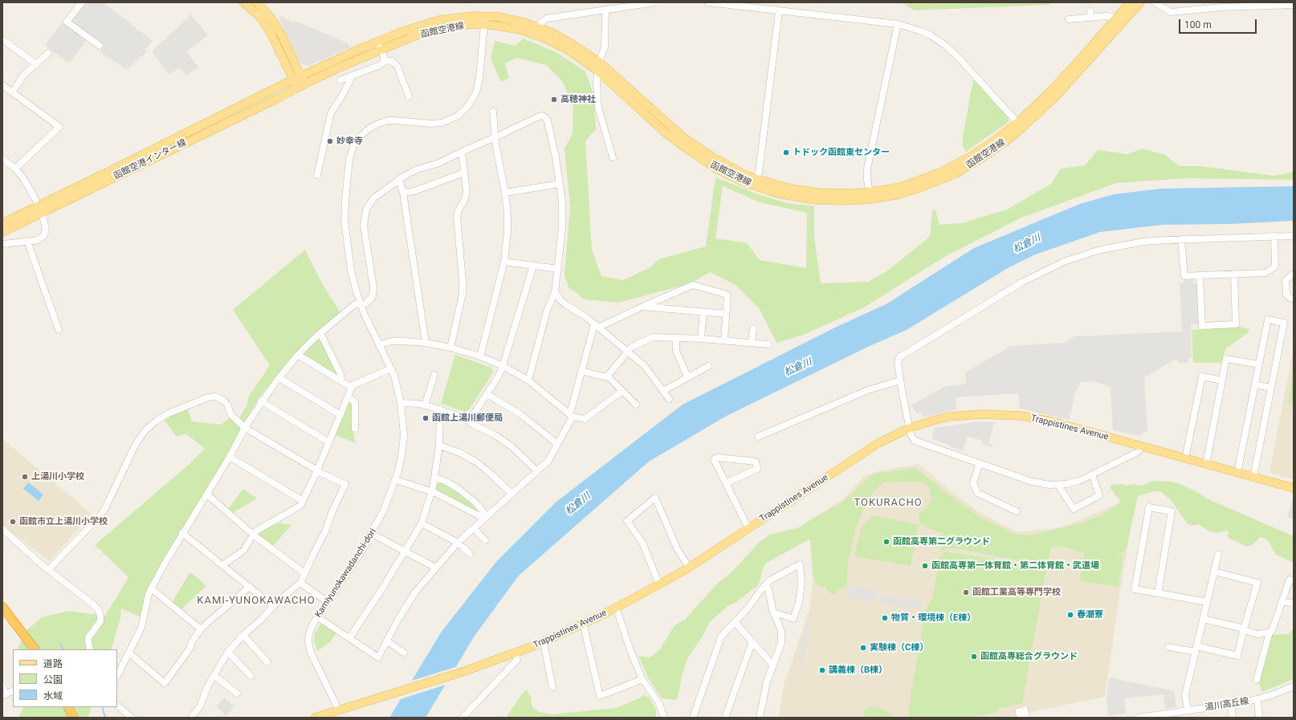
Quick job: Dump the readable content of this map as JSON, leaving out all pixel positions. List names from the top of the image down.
{
  "streets": {
    "main road": ["函館空港線", "函館空港インター線", "Trappistines Avenue"],
    "street": ["Kamiyunokawadanchi-dori", "湯川高丘線"]
  },
  "crossings": [
    ["函館空港線", "函館空港インター線"],
    ["函館空港線", "Kamiyunokawadanchi-dori"],
    ["Trappistines Avenue", "Kamiyunokawadanchi-dori"]
  ],
  "districts": ["TOKURACHO", "KAMI-YUNOKAWACHO"],
  "water": ["松倉川"],
  "places": [
    "高穂神社",
    "妙幸寺",
    "トドック函館東センター",
    "函館上湯川郵便局",
    "上湯川小学校",
    "函館市立上湯川小学校",
    "函館高専第二グラウンド",
    "函館高専第一体育館・第二体育館・武道場",
    "函館工業高等専門学校",
    "春潮寮",
    "物質・環境棟（E棟）",
    "実験棟（C棟）",
    "函館高専総合グラウンド",
    "講義棟（B棟）"
  ],
  "legend": ["道路", "公園", "水域"],
  "scale_bar": "100 m"
}
